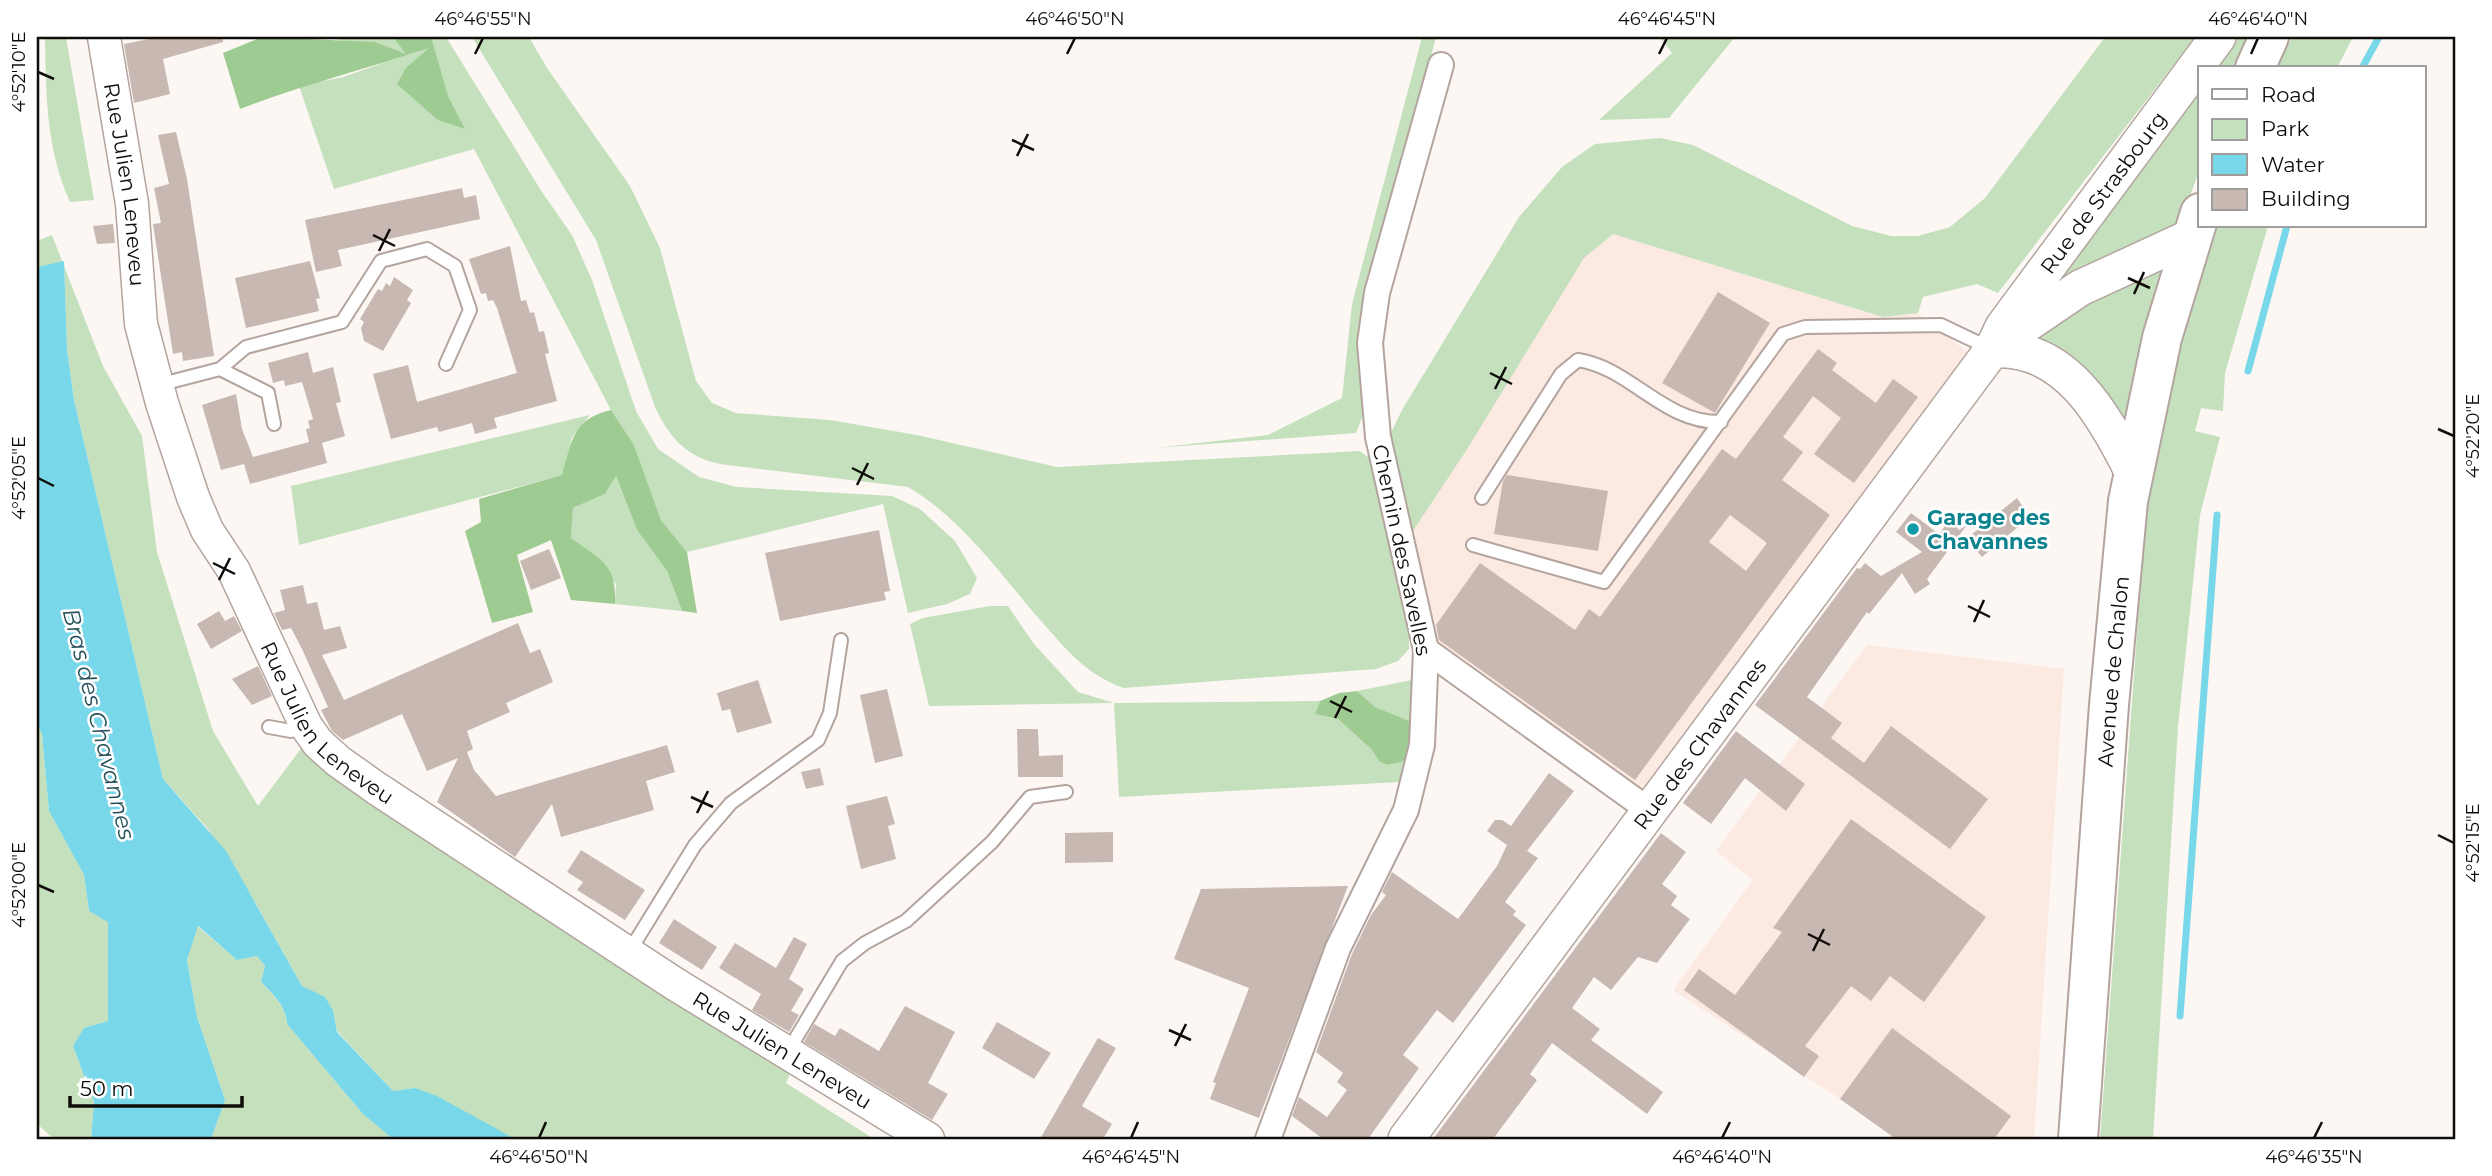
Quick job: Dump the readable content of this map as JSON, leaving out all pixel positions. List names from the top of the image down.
{
  "streets": {
    "main road": ["Rue de Strasbourg", "Avenue de Chalon", "Rue des Chavannes"],
    "street": ["Rue Julien Leneveu", "Chemin des Savelles"]
  },
  "crossings": [
    ["Rue de Strasbourg", "Rue des Chavannes"]
  ],
  "water": ["Bras des Chavannes"],
  "places": ["Garage des Chavannes"],
  "legend": [
    "Road",
    "Park",
    "Water",
    "Building"
  ],
  "scale_bar": "50 m",
  "coordinates": [
    "46°46'55\"N",
    "46°46'50\"N",
    "46°46'45\"N",
    "46°46'40\"N",
    "4°52'10\"E",
    "4°52'20\"E",
    "4°52'05\"E",
    "4°52'15\"E",
    "4°52'00\"E",
    "46°46'35\"N"
  ]
}
